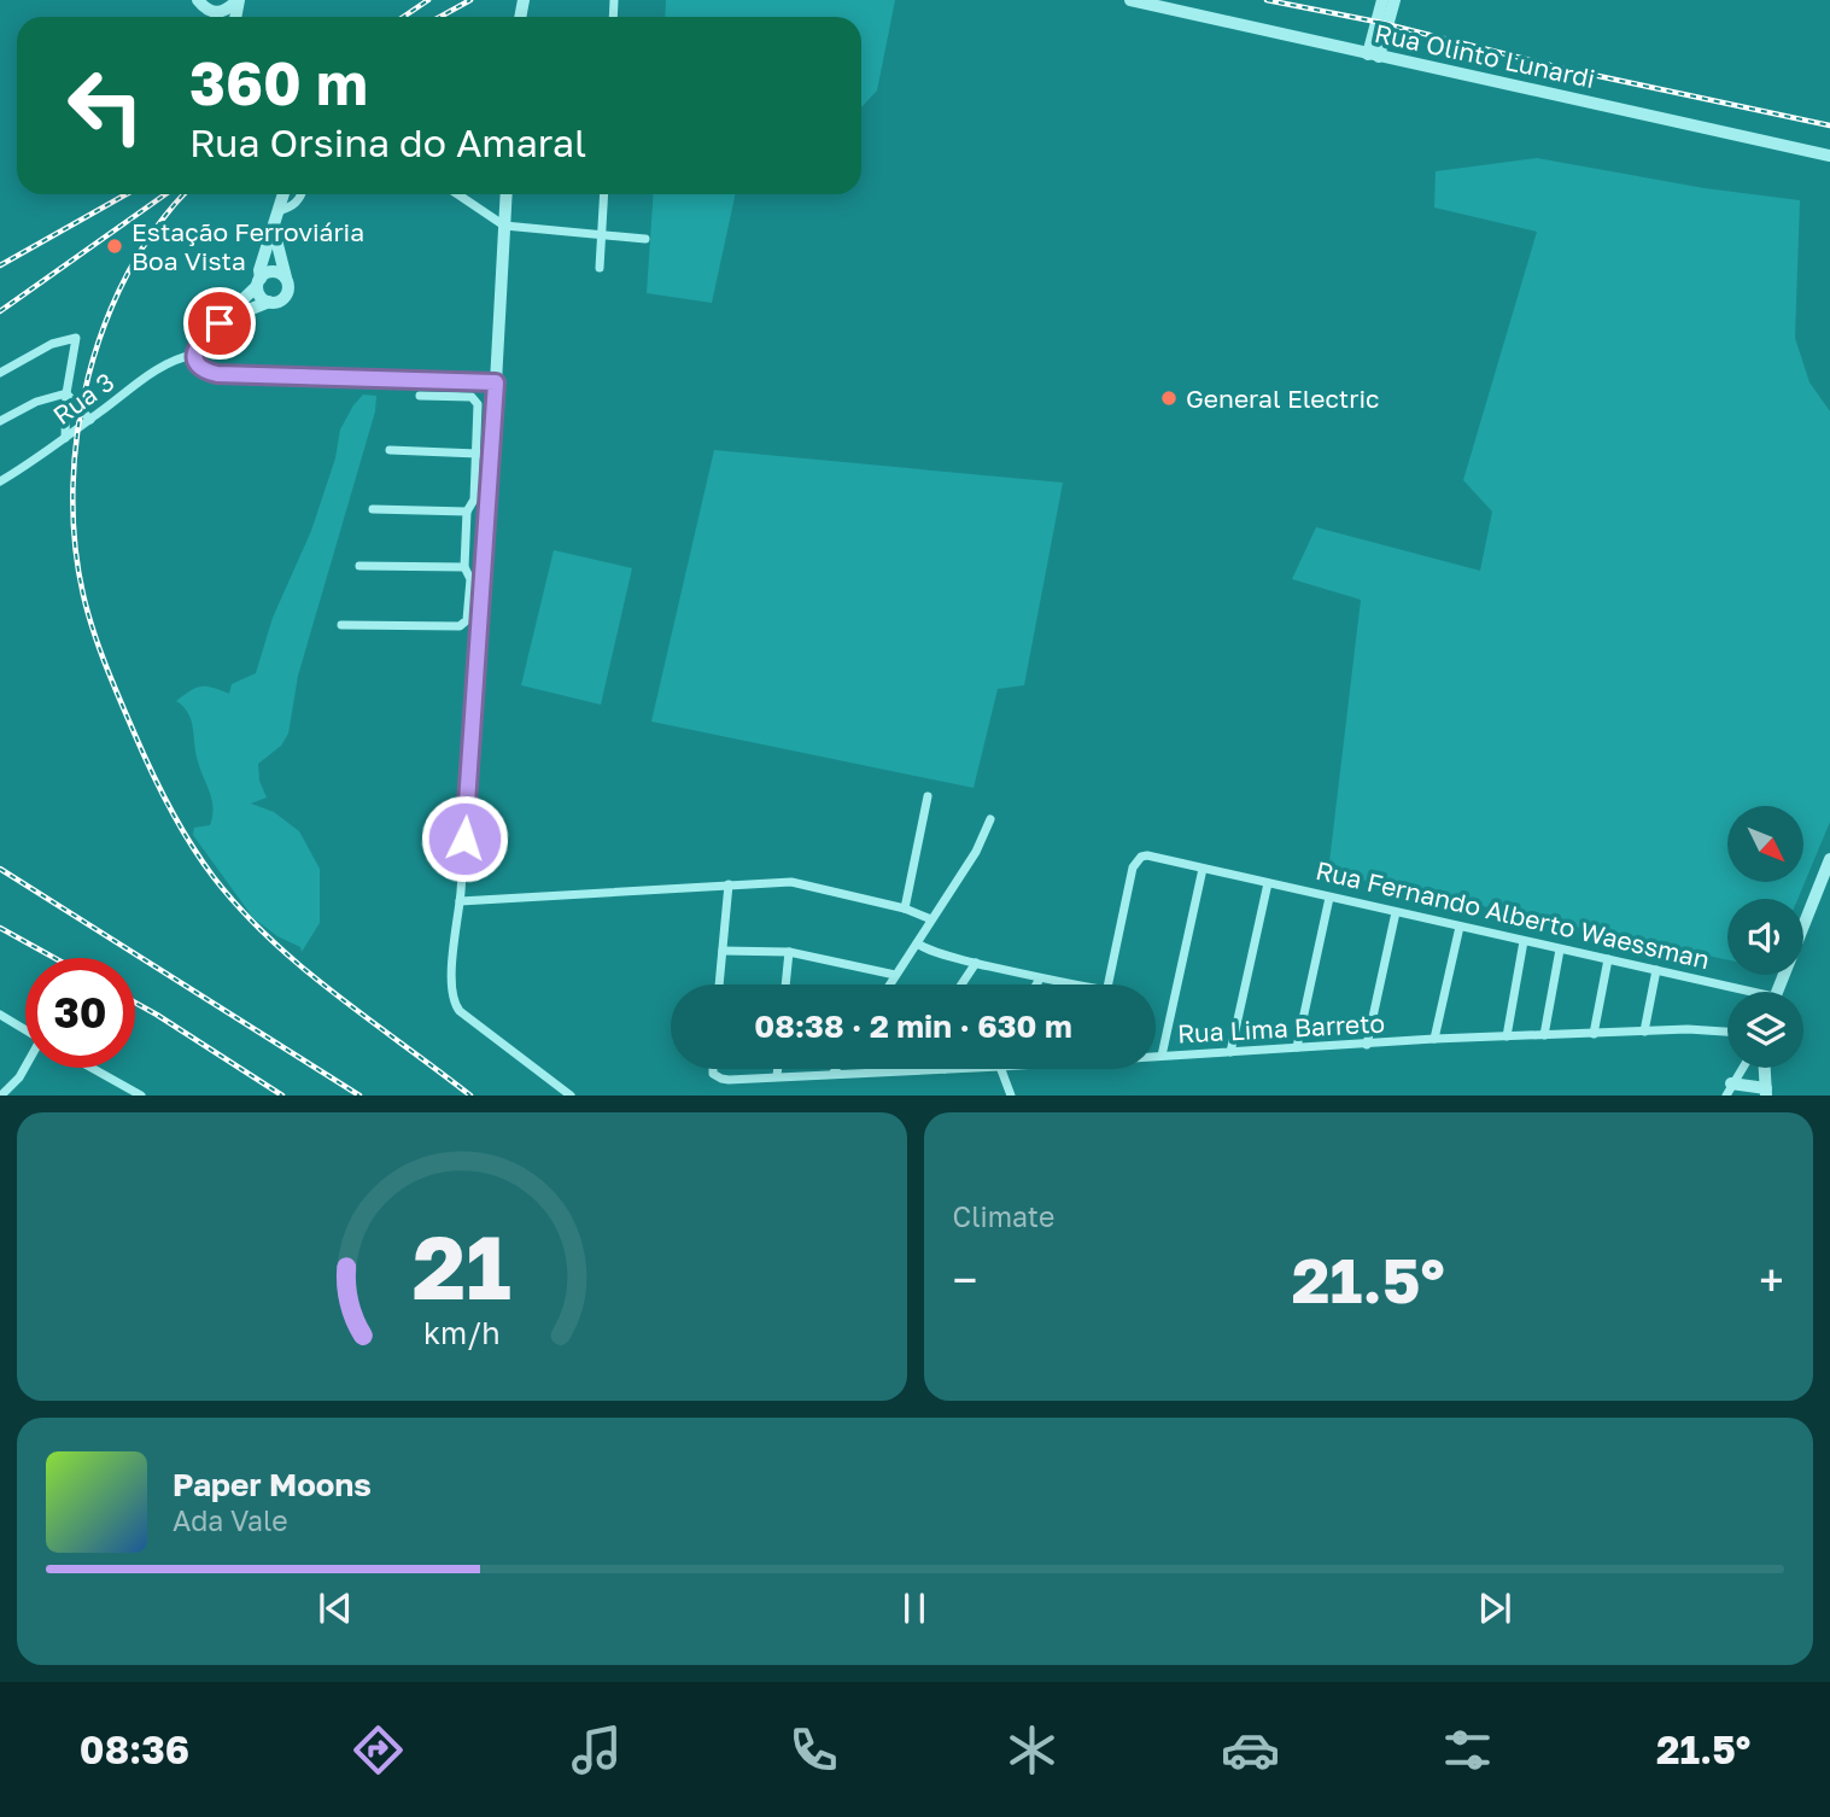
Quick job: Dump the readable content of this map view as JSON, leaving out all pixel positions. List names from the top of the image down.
{
  "streets": {
    "street": [
      "Rua Olinto Lunardi",
      "Rua 3",
      "Rua Fernando Alberto Waessman",
      "Rua Lima Barreto"
    ]
  },
  "places": ["Estação Ferroviária Boa Vista", "General Electric"],
  "north": "bottom right",
  "page": {
    "turn": ["360 m", "Rua Orsina do Amaral"],
    "limit": "30",
    "trip": "08:38 · 2 min · 630 m",
    "tile": "Climate",
    "heat": ["−", "21.5°", "+"],
    "song": ["Paper Moons", "Ada Vale"],
    "tabs": ["08:36", "21.5°"],
    "gauge": ["21", "km/h"]
  }
}
